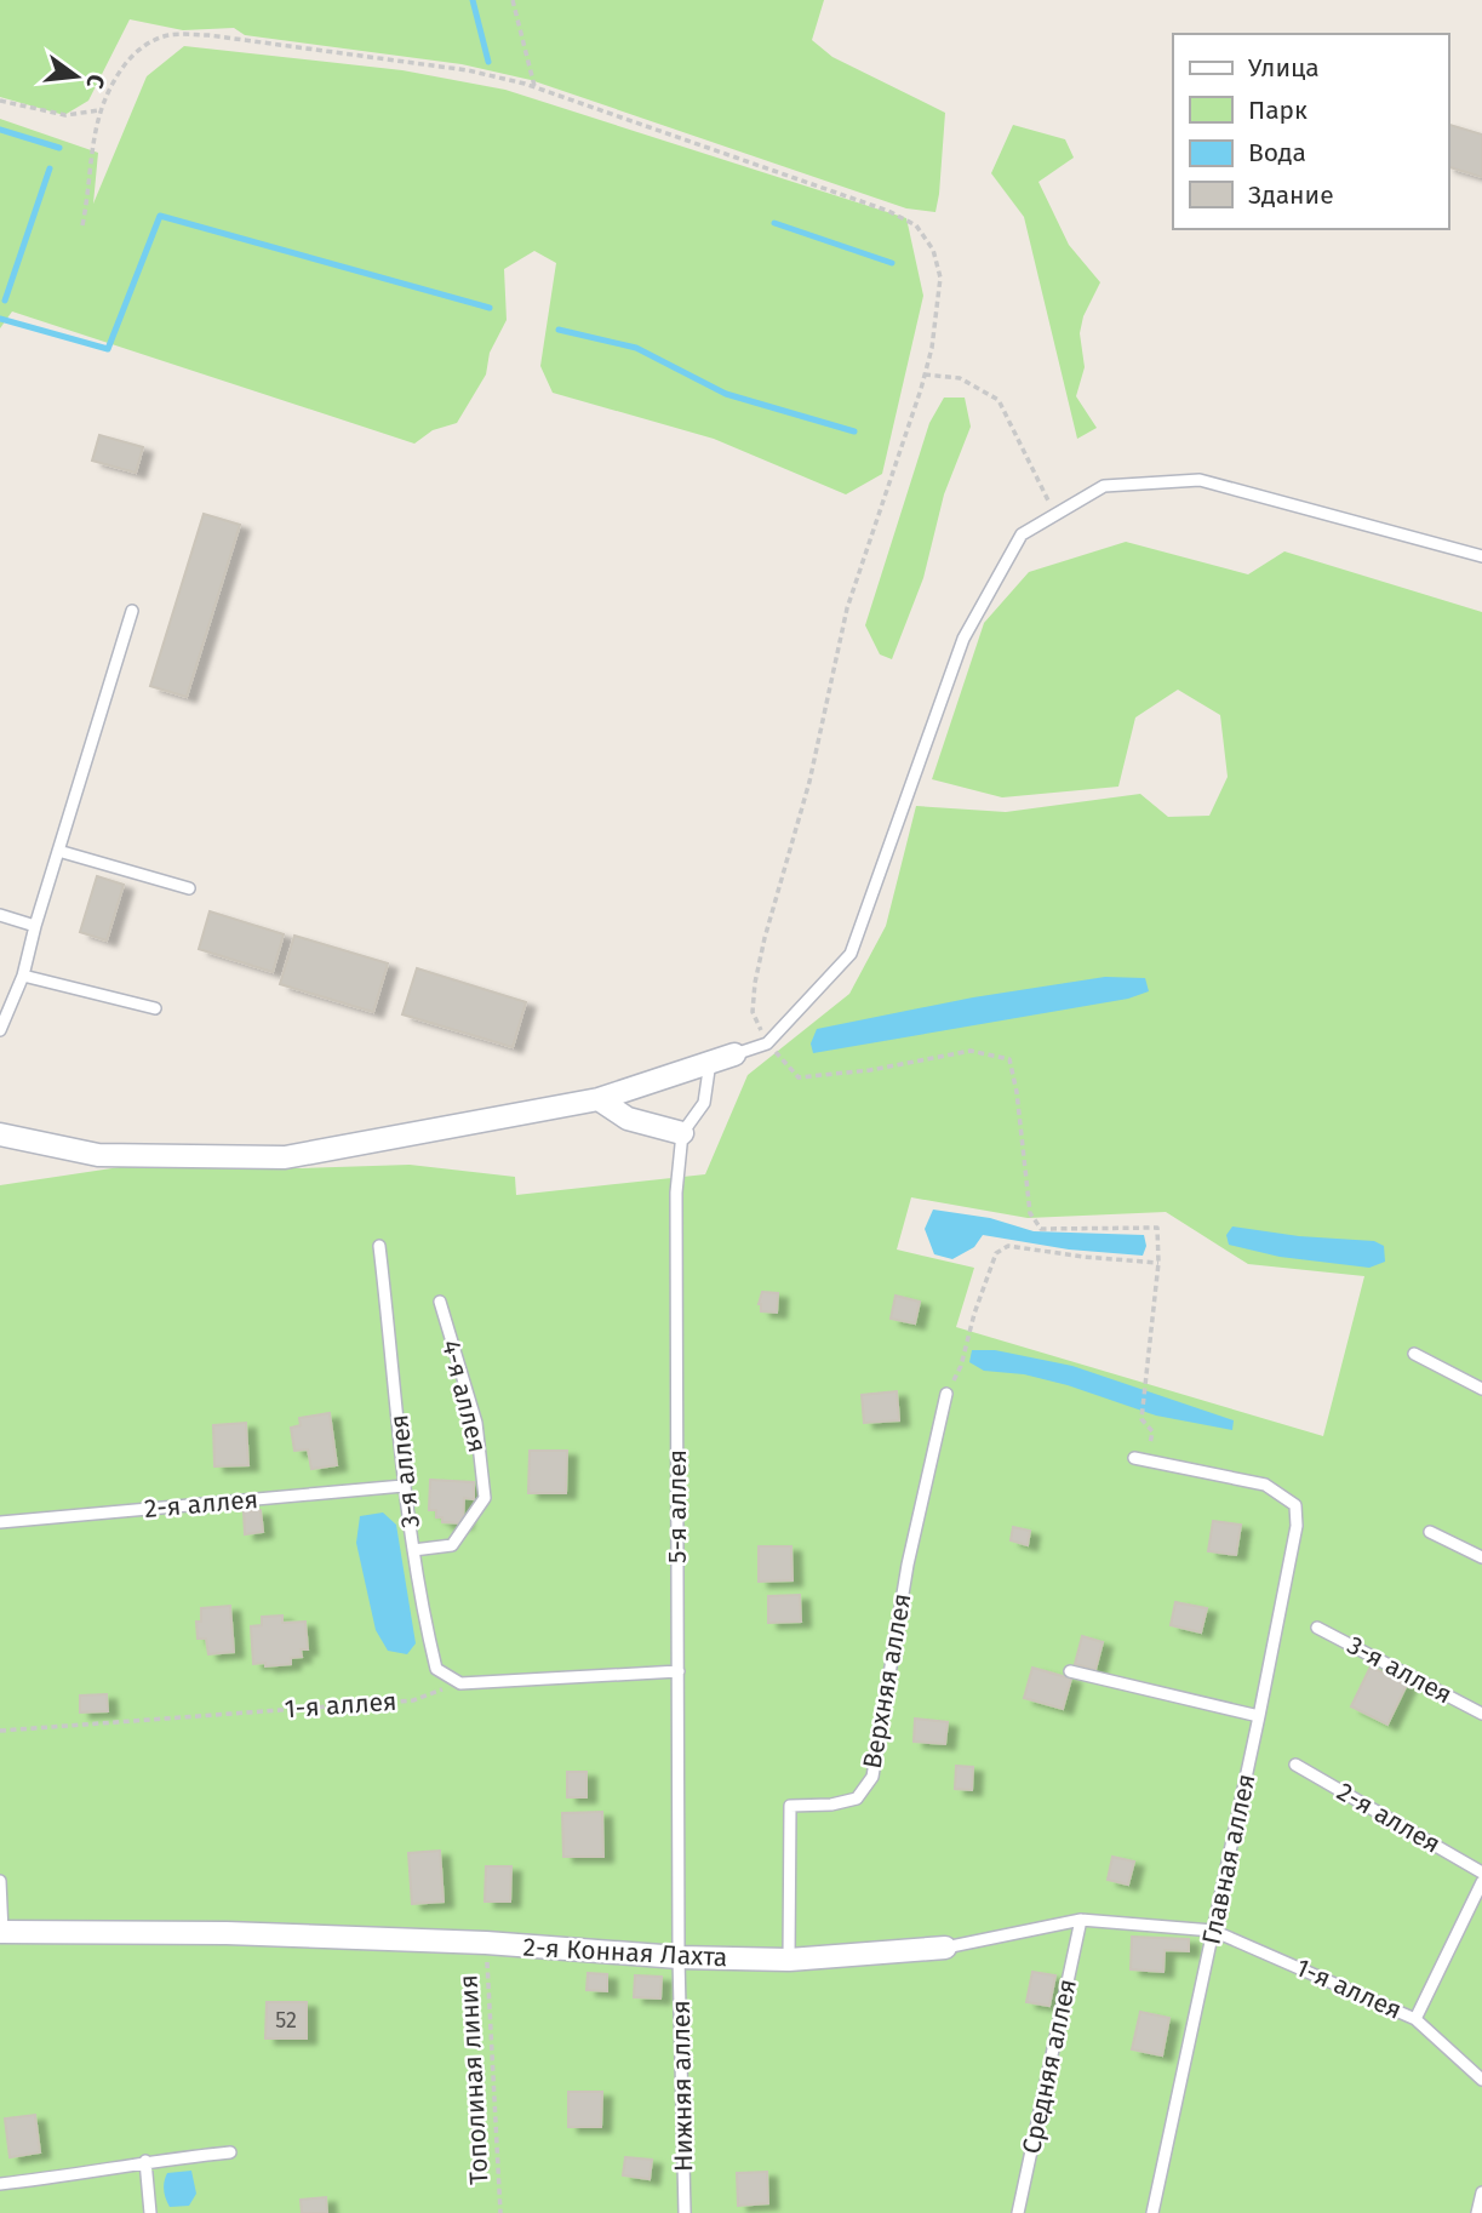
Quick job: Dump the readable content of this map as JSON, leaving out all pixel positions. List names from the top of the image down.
{
  "streets": {
    "street": ["2-я Конная Лахта"],
    "lane": [
      "4-я аллея",
      "3-я аллея",
      "2-я аллея",
      "5-я аллея",
      "Верхняя аллея",
      "1-я аллея",
      "Главная аллея",
      "Средняя аллея",
      "Нижняя аллея"
    ],
    "path": ["Тополиная линия"]
  },
  "crossings": [
    ["4-я аллея", "3-я аллея"],
    ["3-я аллея", "2-я аллея"],
    ["3-я аллея", "1-я аллея"],
    ["5-я аллея", "2-я Конная Лахта"],
    ["5-я аллея", "Нижняя аллея"],
    ["Верхняя аллея", "2-я Конная Лахта"],
    ["1-я аллея", "2-я Конная Лахта"],
    ["Главная аллея", "2-я Конная Лахта"],
    ["2-я Конная Лахта", "Средняя аллея"],
    ["2-я Конная Лахта", "Тополиная линия"],
    ["2-я Конная Лахта", "Нижняя аллея"]
  ],
  "house_numbers": ["52"],
  "legend": [
    "Улица",
    "Парк",
    "Вода",
    "Здание"
  ],
  "north": "right"
}
